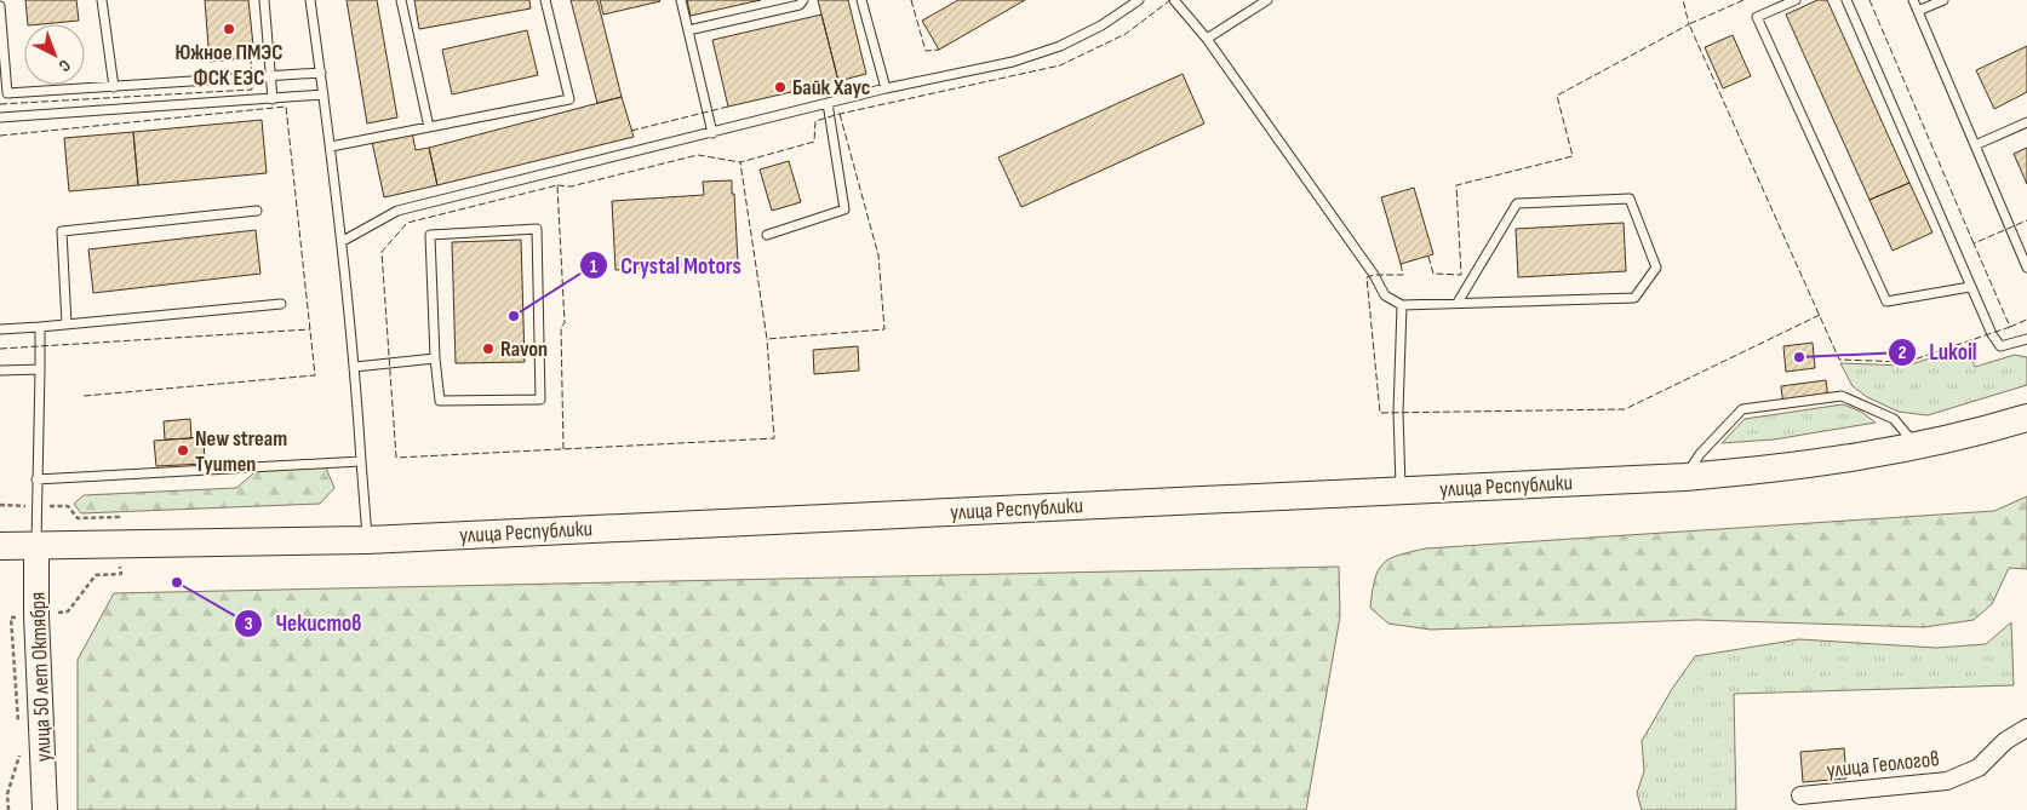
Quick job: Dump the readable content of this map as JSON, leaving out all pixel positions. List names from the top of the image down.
{
  "streets": {
    "main road": ["улица Республики", "улица 50 лет Октября"],
    "street": ["улица Геологов"]
  },
  "crossings": [
    ["улица Республики", "улица 50 лет Октября"]
  ],
  "places": [
    "Южное ПМЭС ФСК ЕЭС",
    "Байк Хаус",
    "Crystal Motors",
    "Ravon",
    "Lukoil",
    "New stream Tyumen",
    "Чекистов"
  ],
  "north": "bottom right"
}
